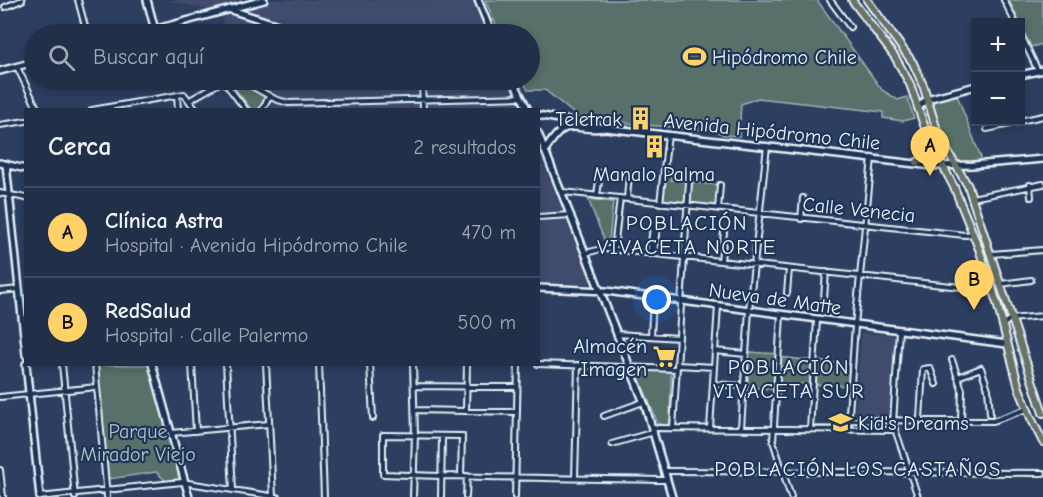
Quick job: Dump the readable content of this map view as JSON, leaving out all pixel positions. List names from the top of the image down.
{
  "streets": {
    "street": ["Avenida Hipódromo Chile", "Calle Venecia", "Nueva de Matte"]
  },
  "districts": ["POBLACIÓN VIVACETA NORTE", "POBLACIÓN VIVACETA SUR", "POBLACIÓN LOS CASTAÑOS"],
  "parks": ["Parque Mirador Viejo"],
  "places": {
    "sports": ["Hipódromo Chile"],
    "building": ["Teletrak", "Manalo Palma"],
    "supermarket": ["Almacén Imagen"],
    "school or university": ["Kid's Dreams"]
  },
  "page": {
    "map_buttons": ["+", "−"],
    "search": "Buscar aquí",
    "heading": ["Cerca", "2 resultados"],
    "pins": ["A", "B"],
    "list": [
      {
        "mark": "A",
        "name": "Clínica Astra",
        "note": "Hospital · Avenida Hipódromo Chile",
        "value": "470 m"
      },
      {
        "mark": "B",
        "name": "RedSalud",
        "note": "Hospital · Calle Palermo",
        "value": "500 m"
      }
    ]
  }
}
